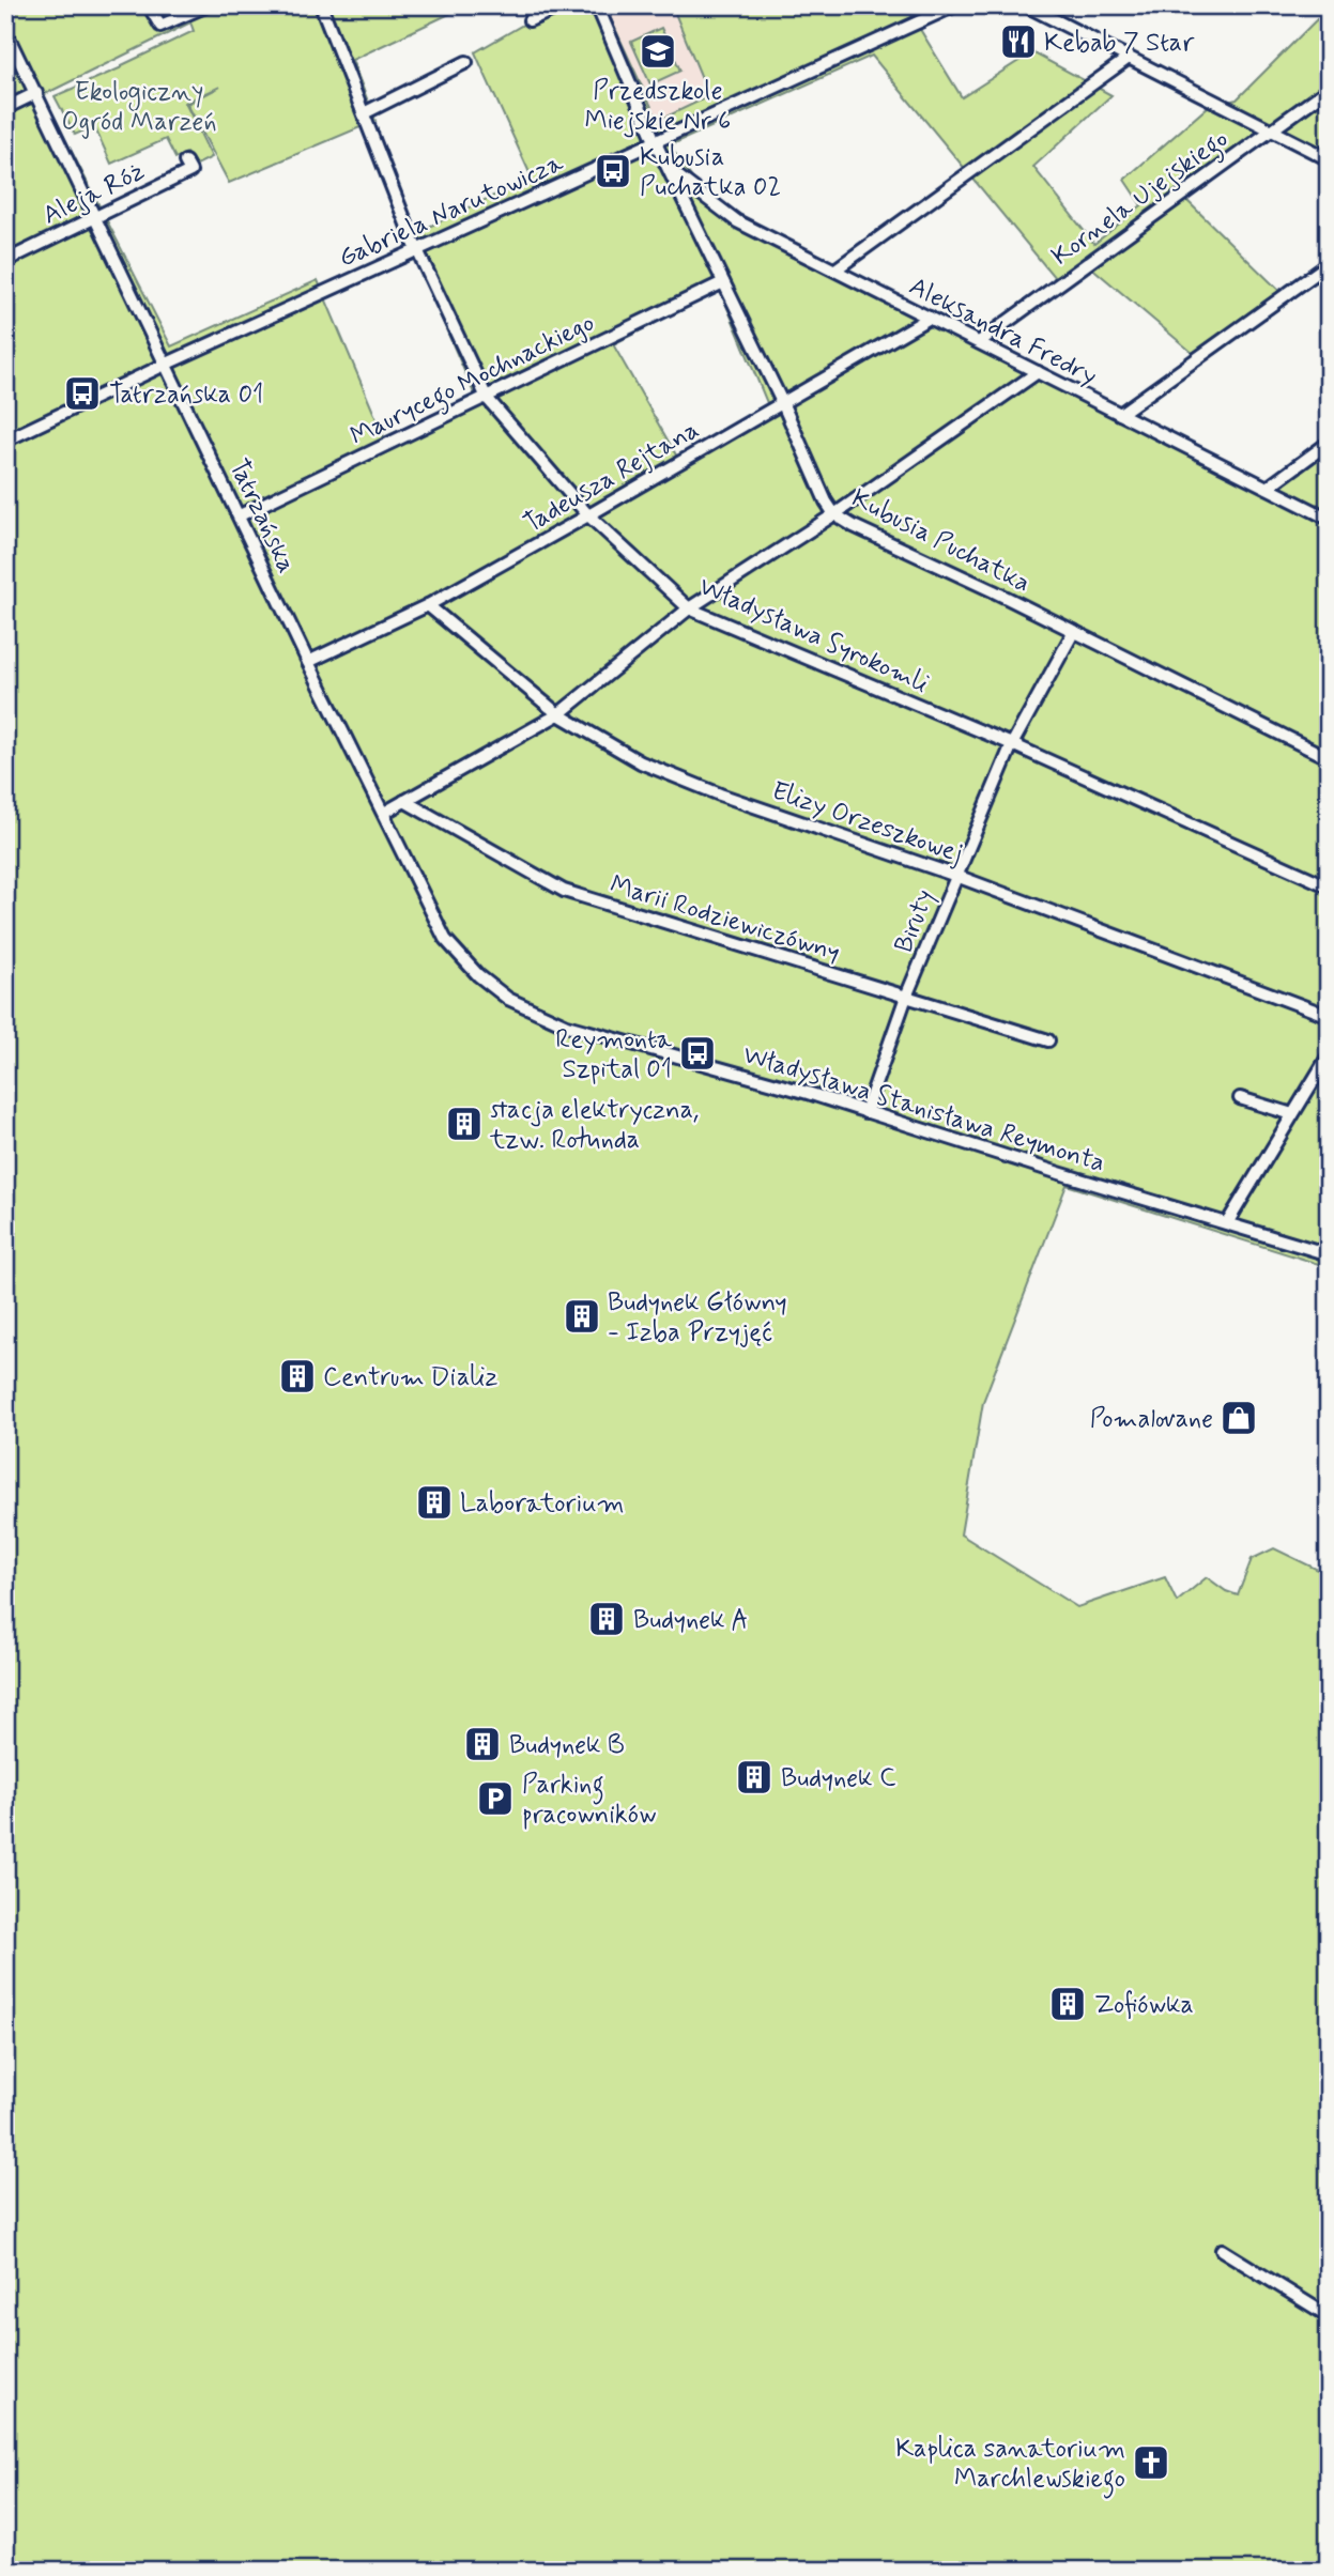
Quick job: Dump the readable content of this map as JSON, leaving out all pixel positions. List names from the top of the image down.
{
  "streets": {
    "street": [
      "Aleja Róż",
      "Kornela Ujejskiego",
      "Gabriela Narutowicza",
      "Aleksandra Fredry",
      "Maurycego Mochnackiego",
      "Tadeusza Rejtana",
      "Tatrzańska",
      "Kubusia Puchatka",
      "Władysława Syrokomli",
      "Elizy Orzeszkowej",
      "Marii Rodziewiczówny",
      "Biruty",
      "Władysława Stanisława Reymonta"
    ]
  },
  "crossings": [
    ["Aleja Róż", "Tatrzańska"],
    ["Kornela Ujejskiego", "Aleksandra Fredry"],
    ["Gabriela Narutowicza", "Tatrzańska"],
    ["Gabriela Narutowicza", "Kubusia Puchatka"],
    ["Gabriela Narutowicza", "Władysława Syrokomli"],
    ["Aleksandra Fredry", "Tadeusza Rejtana"],
    ["Aleksandra Fredry", "Kubusia Puchatka"],
    ["Maurycego Mochnackiego", "Tatrzańska"],
    ["Maurycego Mochnackiego", "Kubusia Puchatka"],
    ["Maurycego Mochnackiego", "Władysława Syrokomli"],
    ["Tadeusza Rejtana", "Tatrzańska"],
    ["Tadeusza Rejtana", "Kubusia Puchatka"],
    ["Tadeusza Rejtana", "Władysława Syrokomli"],
    ["Tadeusza Rejtana", "Elizy Orzeszkowej"],
    ["Tatrzańska", "Władysława Stanisława Reymonta"],
    ["Kubusia Puchatka", "Biruty"],
    ["Władysława Syrokomli", "Biruty"],
    ["Elizy Orzeszkowej", "Biruty"],
    ["Marii Rodziewiczówny", "Biruty"],
    ["Biruty", "Władysława Stanisława Reymonta"]
  ],
  "parks": ["Ekologiczny Ogród Marzeń"],
  "places": {
    "restaurant": ["Kebab 7 Star"],
    "school or university": ["Przedszkole Miejskie Nr 6"],
    "bus stop": ["Kubusia Puchatka 02", "Tatrzańska 01", "Reymonta Szpital 01"],
    "building": [
      "stacja elektryczna, tzw. Rotunda",
      "Budynek Główny - Izba Przyjęć",
      "Centrum Dializ",
      "Laboratorium",
      "Budynek A",
      "Budynek B",
      "Budynek C",
      "Zofiówka"
    ],
    "shop": ["Pomalovane"],
    "parking": ["Parking pracowników"],
    "church": ["Kaplica sanatorium Marchlewskiego"]
  }
}
